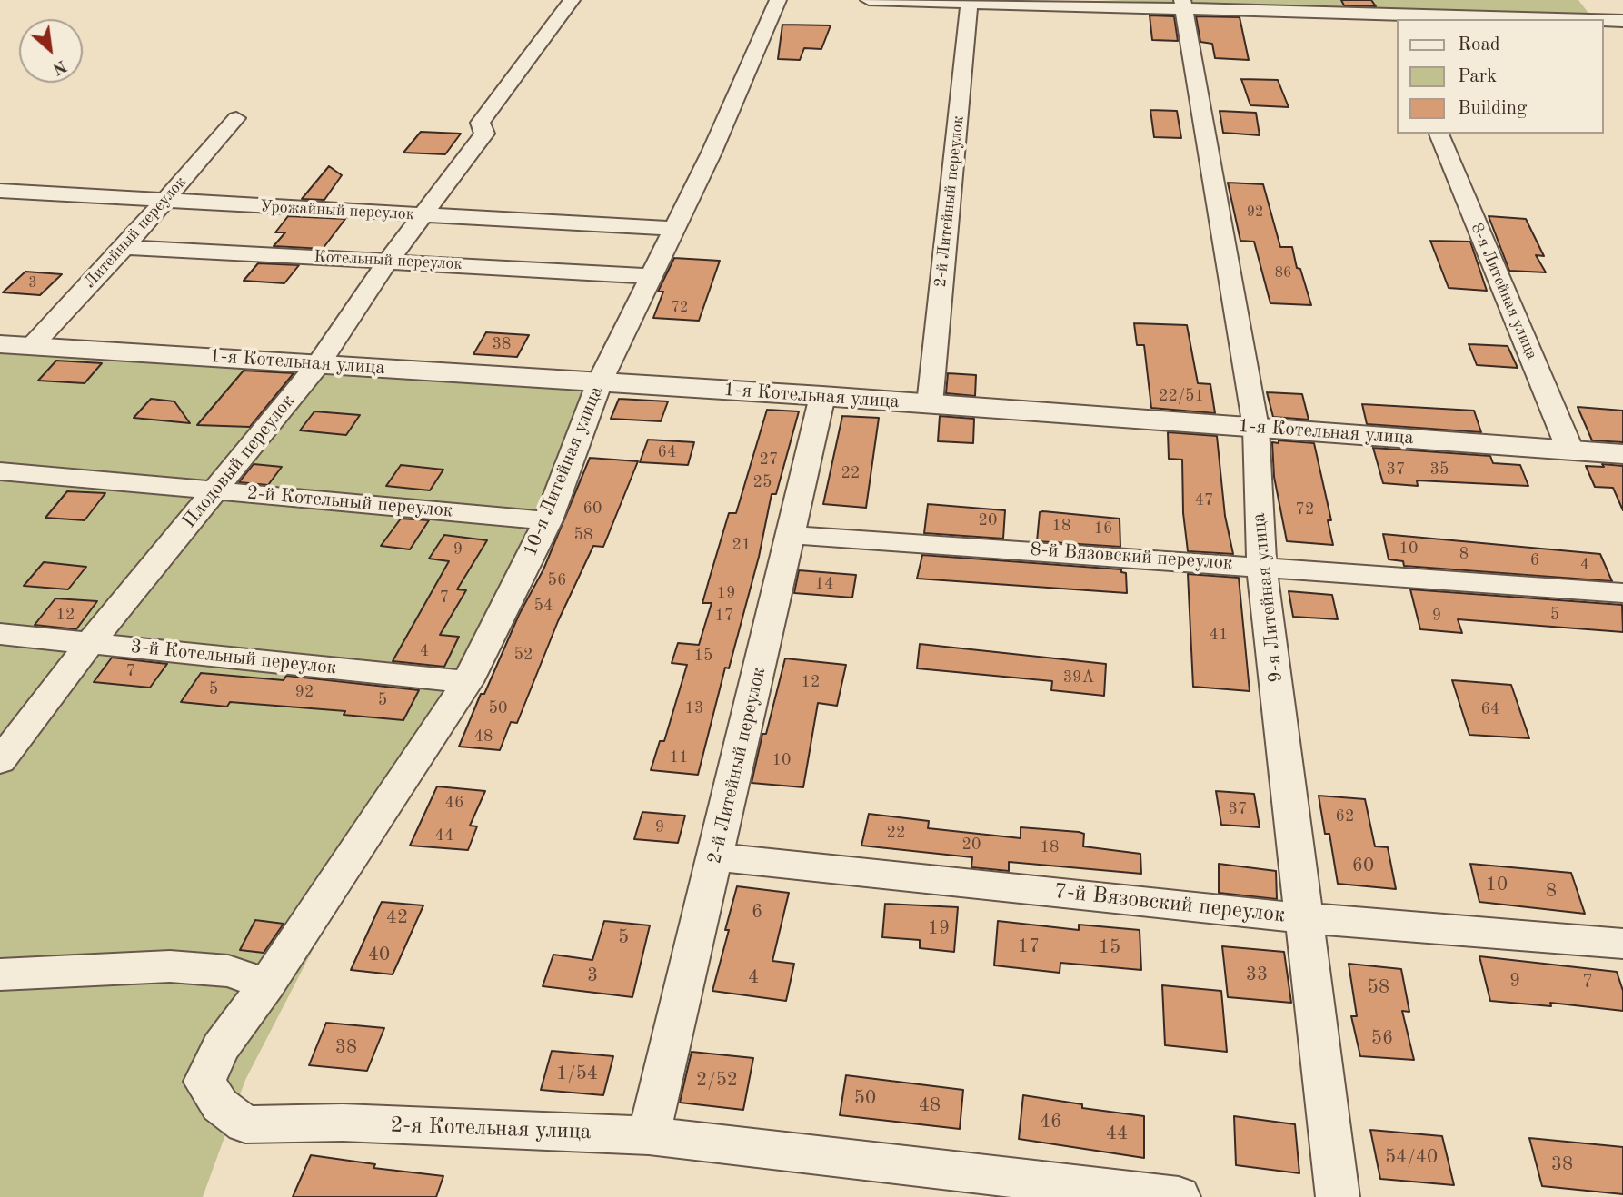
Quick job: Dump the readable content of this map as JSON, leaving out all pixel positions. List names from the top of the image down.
{
  "streets": {
    "street": [
      "2-й Литейный переулок",
      "Урожайный переулок",
      "Литейный переулок",
      "Котельный переулок",
      "8-я Литейная улица",
      "1-я Котельная улица",
      "Плодовый переулок",
      "10-я Литейная улица",
      "2-й Котельный переулок",
      "8-й Вязовский переулок",
      "9-я Литейная улица",
      "3-й Котельный переулок",
      "7-й Вязовский переулок",
      "2-я Котельная улица"
    ]
  },
  "crossings": [
    ["2-й Литейный переулок", "1-я Котельная улица"],
    ["2-й Литейный переулок", "8-й Вязовский переулок"],
    ["2-й Литейный переулок", "7-й Вязовский переулок"],
    ["2-й Литейный переулок", "2-я Котельная улица"],
    ["Урожайный переулок", "Литейный переулок"],
    ["Урожайный переулок", "Плодовый переулок"],
    ["Урожайный переулок", "10-я Литейная улица"],
    ["Литейный переулок", "Котельный переулок"],
    ["Литейный переулок", "1-я Котельная улица"],
    ["Котельный переулок", "Плодовый переулок"],
    ["Котельный переулок", "10-я Литейная улица"],
    ["8-я Литейная улица", "1-я Котельная улица"],
    ["1-я Котельная улица", "Плодовый переулок"],
    ["1-я Котельная улица", "10-я Литейная улица"],
    ["1-я Котельная улица", "9-я Литейная улица"],
    ["Плодовый переулок", "2-й Котельный переулок"],
    ["Плодовый переулок", "3-й Котельный переулок"],
    ["10-я Литейная улица", "2-й Котельный переулок"],
    ["10-я Литейная улица", "3-й Котельный переулок"],
    ["10-я Литейная улица", "2-я Котельная улица"],
    ["8-й Вязовский переулок", "9-я Литейная улица"],
    ["9-я Литейная улица", "7-й Вязовский переулок"]
  ],
  "house_numbers": [
    "92",
    "86",
    "3",
    "72",
    "38",
    "22/51",
    "64",
    "27",
    "37",
    "35",
    "22",
    "25",
    "47",
    "60",
    "72",
    "20",
    "18",
    "16",
    "58",
    "21",
    "10",
    "9",
    "8",
    "6",
    "4",
    "56",
    "14",
    "19",
    "7",
    "54",
    "12",
    "5",
    "17",
    "9",
    "41",
    "4",
    "52",
    "15",
    "7",
    "39А",
    "12",
    "5",
    "92",
    "5",
    "50",
    "13",
    "64",
    "48",
    "11",
    "10",
    "46",
    "37",
    "62",
    "9",
    "22",
    "44",
    "20",
    "18",
    "60",
    "10",
    "8",
    "6",
    "42",
    "19",
    "5",
    "17",
    "15",
    "40",
    "33",
    "3",
    "4",
    "9",
    "7",
    "58",
    "56",
    "38",
    "1/54",
    "2/52",
    "50",
    "48",
    "46",
    "44",
    "54/40",
    "38"
  ],
  "legend": ["Road", "Park", "Building"],
  "north": "bottom right"
}
